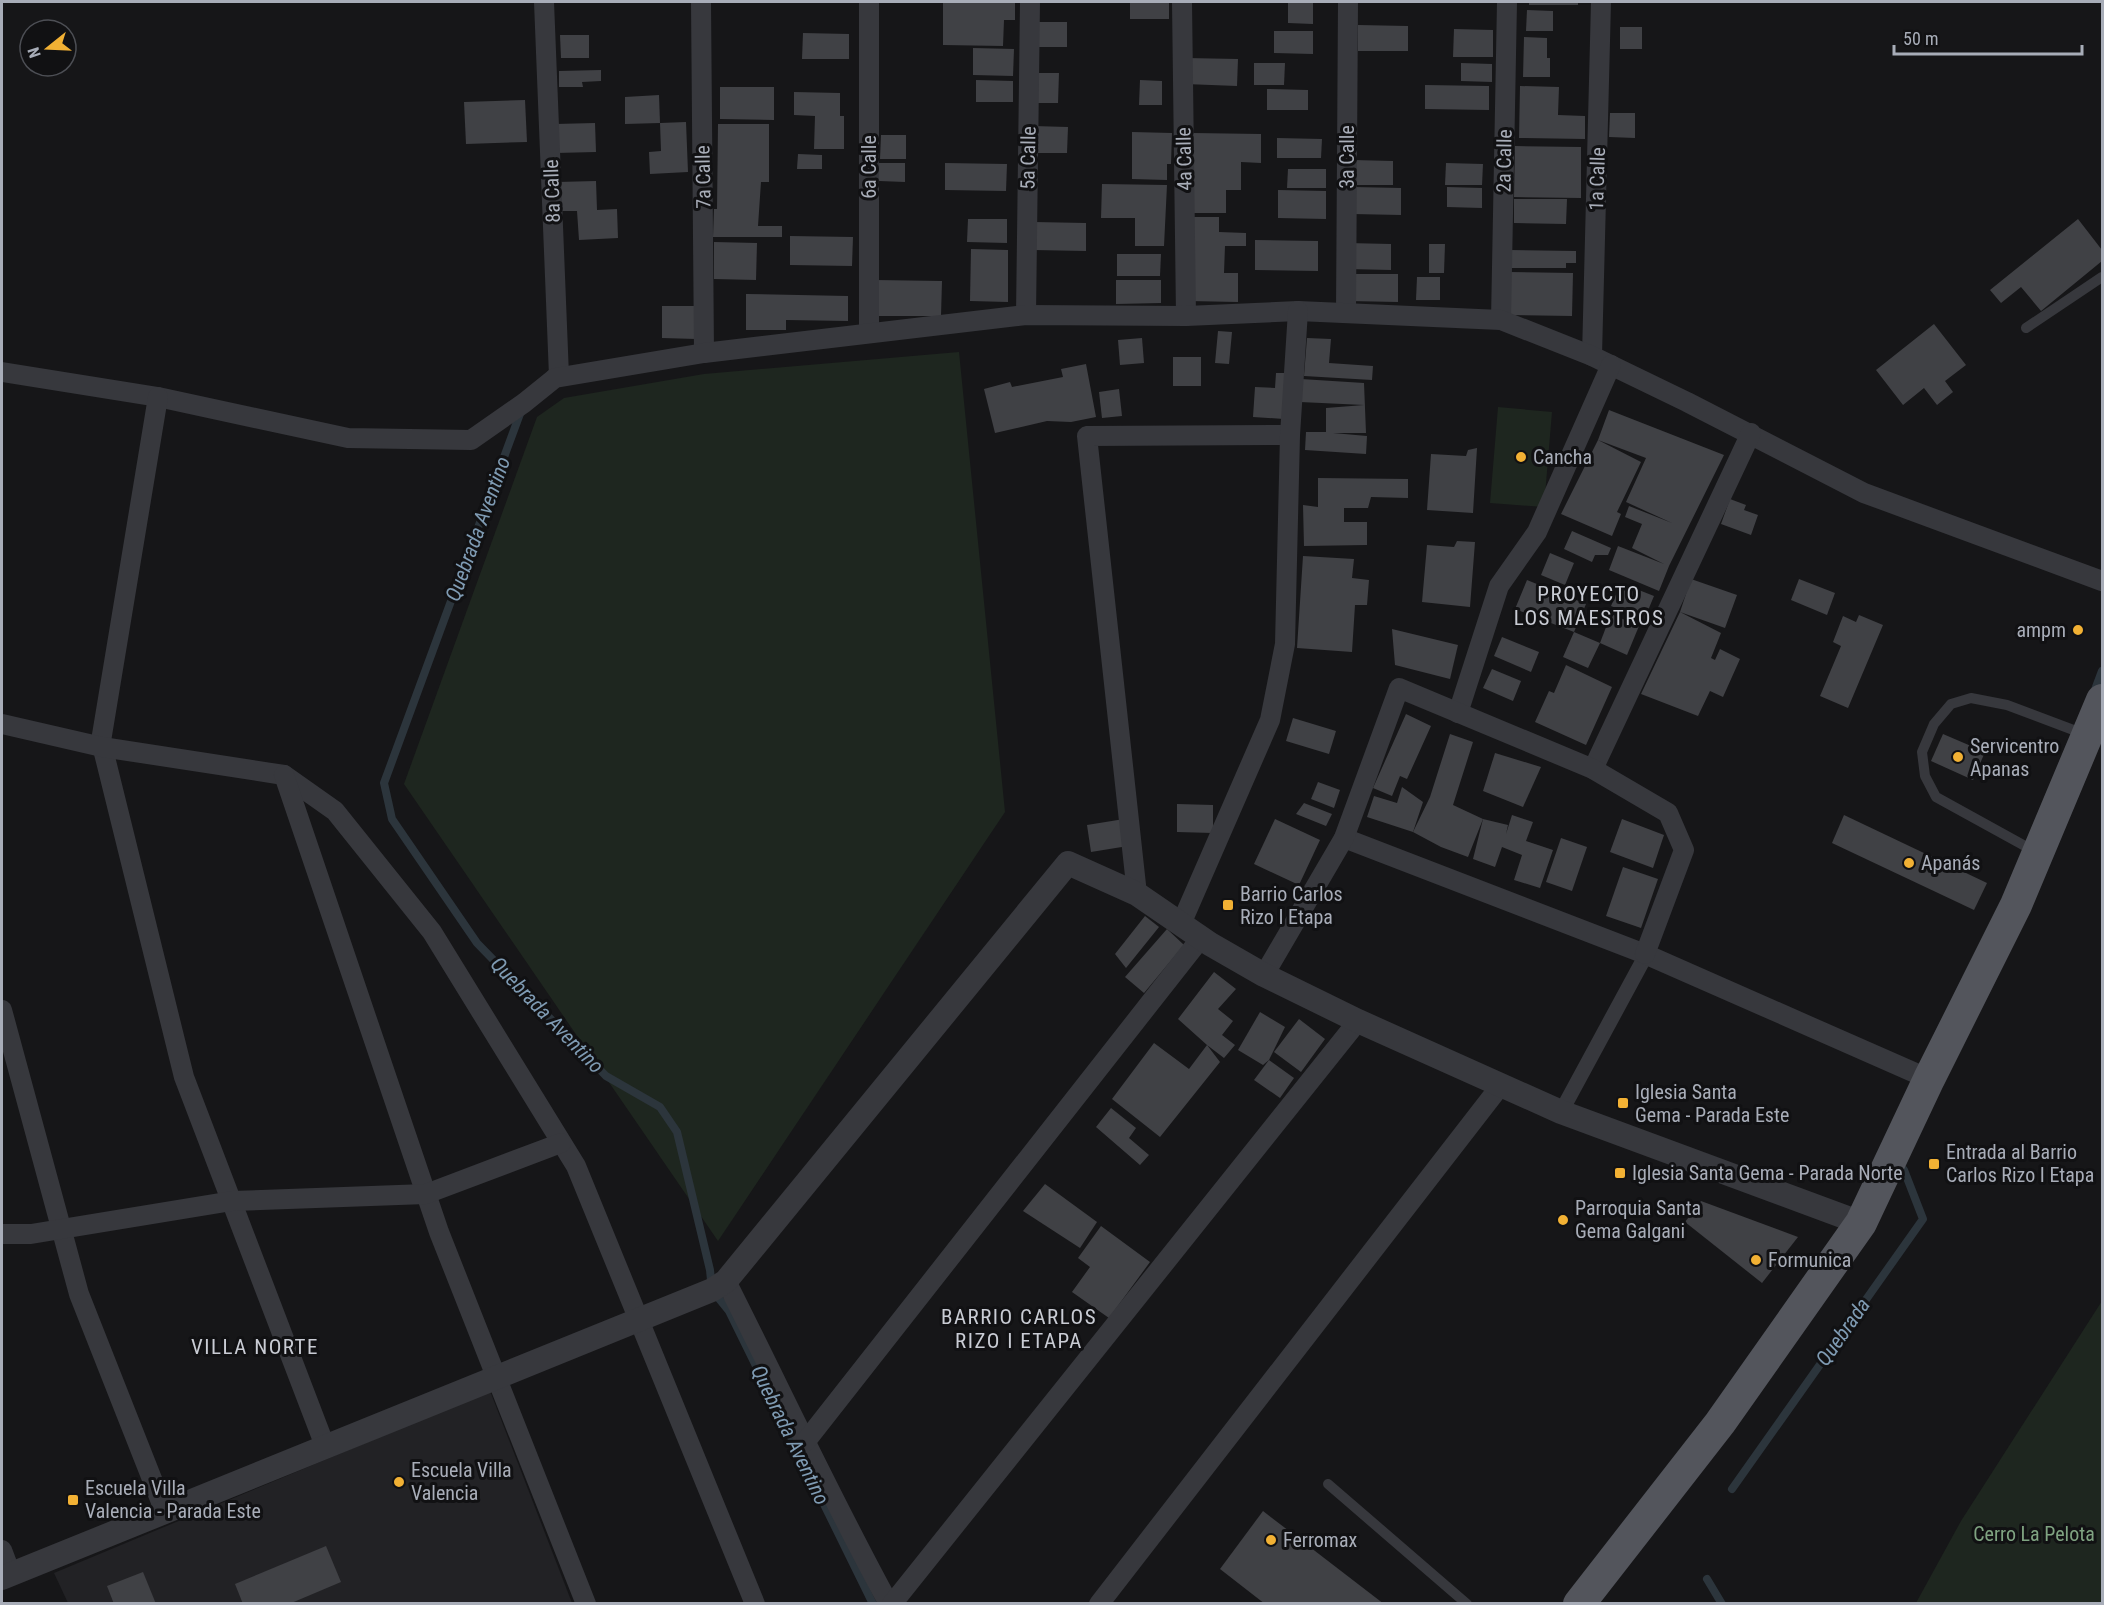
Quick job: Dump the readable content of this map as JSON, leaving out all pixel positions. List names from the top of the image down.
{
  "streets": {
    "street": [
      "3a Calle",
      "5a Calle",
      "4a Calle",
      "2a Calle",
      "6a Calle",
      "7a Calle",
      "1a Calle",
      "8a Calle"
    ]
  },
  "districts": ["PROYECTO LOS MAESTROS", "BARRIO CARLOS RIZO I ETAPA", "VILLA NORTE"],
  "water": ["Quebrada Aventino", "Quebrada"],
  "parks": ["Cerro La Pelota"],
  "places": {
    "other": [
      "Cancha",
      "ampm",
      "Servicentro Apanas",
      "Apanás",
      "Parroquia Santa Gema Galgani",
      "Formunica",
      "Escuela Villa Valencia",
      "Ferromax"
    ],
    "transit": [
      "Barrio Carlos Rizo I Etapa",
      "Iglesia Santa Gema - Parada Este",
      "Entrada al Barrio Carlos Rizo I Etapa",
      "Iglesia Santa Gema - Parada Norte",
      "Escuela Villa Valencia - Parada Este"
    ]
  },
  "scale_bar": "50 m",
  "north": "left"
}
